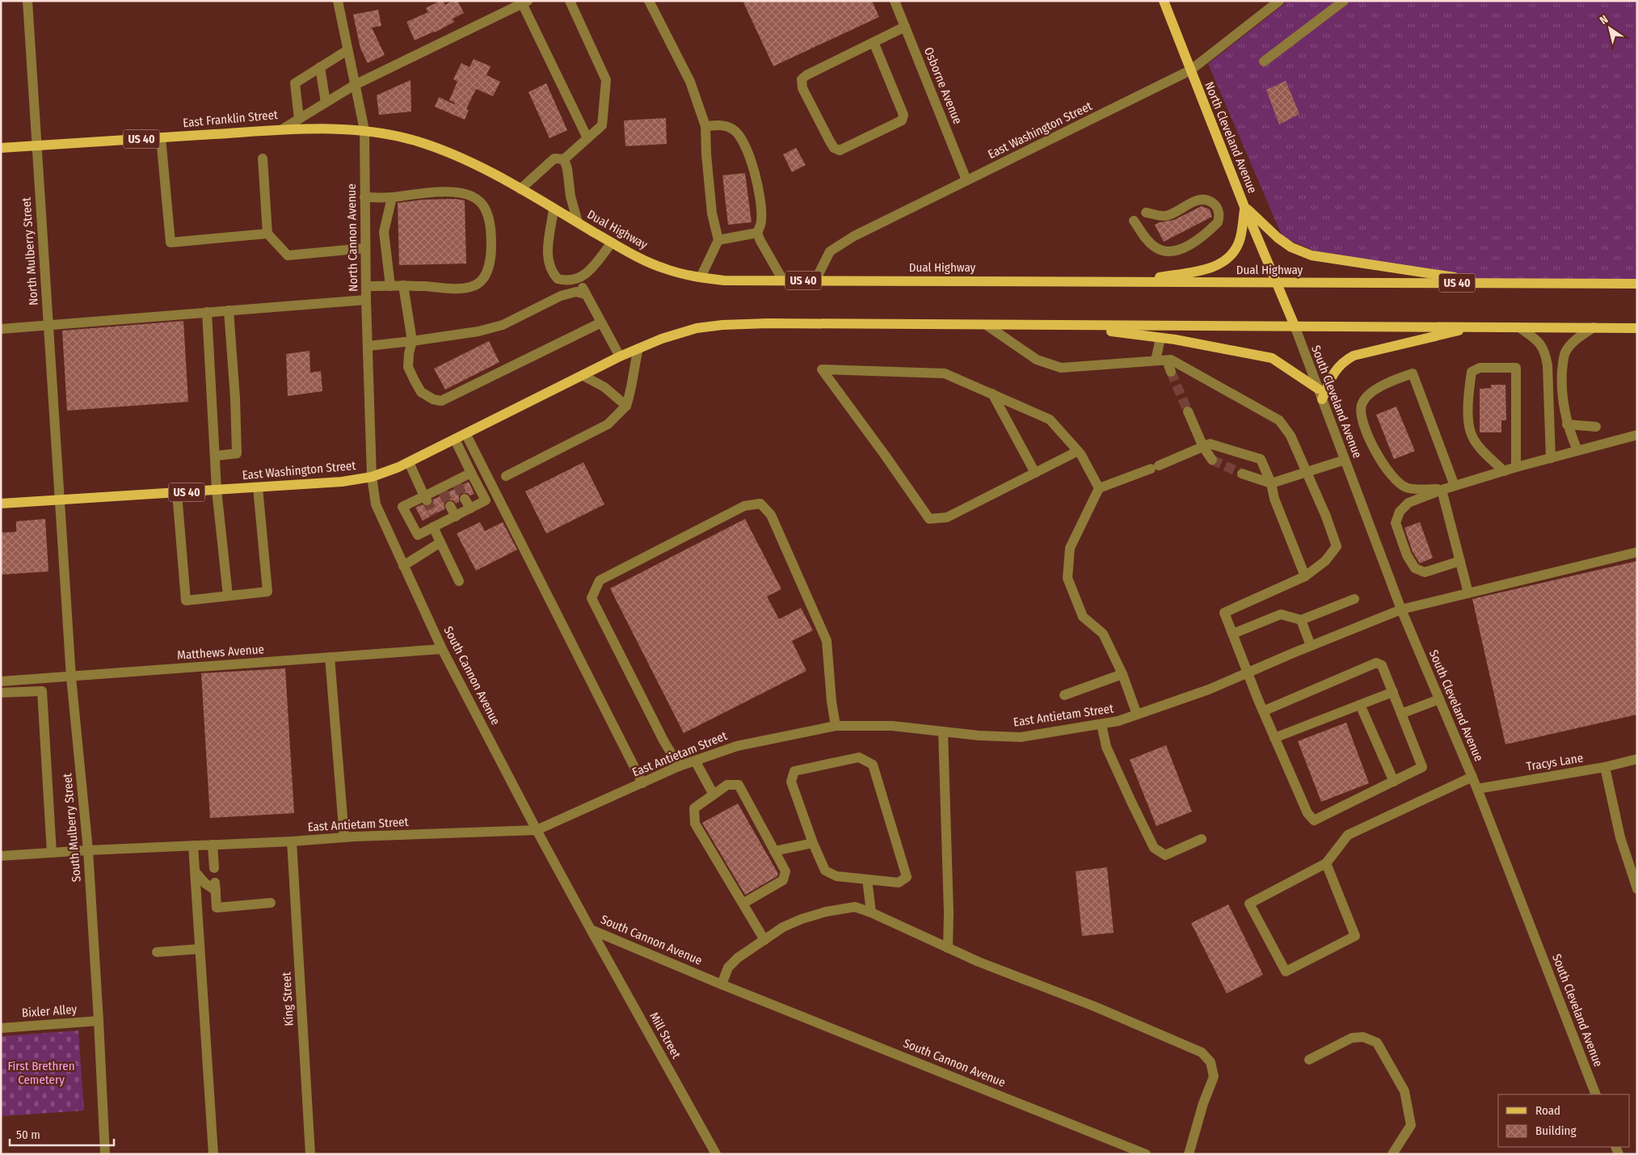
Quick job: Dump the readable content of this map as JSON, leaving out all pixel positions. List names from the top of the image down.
{
  "streets": {
    "main road": [
      "East Franklin Street",
      "East Washington Street",
      "North Cleveland Avenue",
      "US 40",
      "Dual Highway"
    ],
    "street": [
      "Osborne Avenue",
      "North Cannon Avenue",
      "North Mulberry Street",
      "South Cleveland Avenue",
      "Matthews Avenue",
      "South Cannon Avenue",
      "East Antietam Street",
      "Tracys Lane",
      "South Mulberry Street",
      "King Street",
      "Bixler Alley",
      "Mill Street"
    ]
  },
  "crossings": [
    ["Osborne Avenue", "East Washington Street"],
    ["East Franklin Street", "Dual Highway"],
    ["East Franklin Street", "North Cannon Avenue"],
    ["East Franklin Street", "North Mulberry Street"],
    ["East Washington Street", "North Cleveland Avenue"],
    ["East Washington Street", "US 40"],
    ["East Washington Street", "Dual Highway"],
    ["East Washington Street", "North Cannon Avenue"],
    ["East Washington Street", "North Mulberry Street"],
    ["East Washington Street", "South Cannon Avenue"],
    ["East Washington Street", "South Mulberry Street"],
    ["North Cleveland Avenue", "US 40"],
    ["North Cleveland Avenue", "Dual Highway"],
    ["North Cleveland Avenue", "South Cleveland Avenue"],
    ["US 40", "South Cleveland Avenue"],
    ["Dual Highway", "North Cannon Avenue"],
    ["North Cannon Avenue", "South Cannon Avenue"],
    ["North Mulberry Street", "South Mulberry Street"],
    ["South Cleveland Avenue", "East Antietam Street"],
    ["South Cleveland Avenue", "Tracys Lane"],
    ["Matthews Avenue", "South Cannon Avenue"],
    ["Matthews Avenue", "South Mulberry Street"],
    ["South Cannon Avenue", "East Antietam Street"],
    ["South Cannon Avenue", "Mill Street"],
    ["East Antietam Street", "South Mulberry Street"],
    ["East Antietam Street", "King Street"],
    ["South Mulberry Street", "Bixler Alley"]
  ],
  "parks": ["First Brethren Cemetery"],
  "legend": ["Road", "Building"],
  "scale_bar": "50 m",
  "north": "top left"
}
